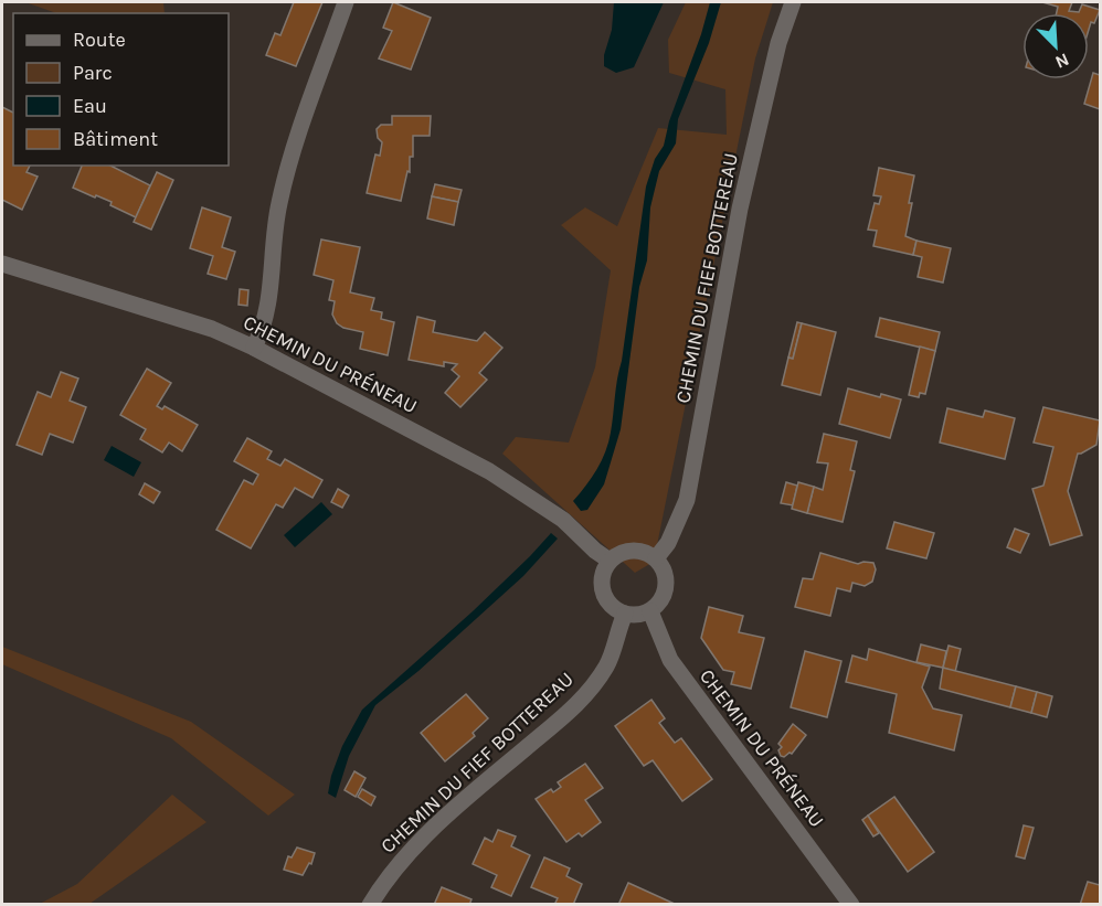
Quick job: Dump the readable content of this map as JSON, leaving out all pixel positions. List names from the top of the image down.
{
  "streets": {
    "street": ["CHEMIN DU FIEF BOTTEREAU", "CHEMIN DU PRÉNEAU"]
  },
  "crossings": [
    ["CHEMIN DU FIEF BOTTEREAU", "CHEMIN DU PRÉNEAU"]
  ],
  "legend": [
    "Route",
    "Parc",
    "Eau",
    "Bâtiment"
  ],
  "north": "bottom right"
}
